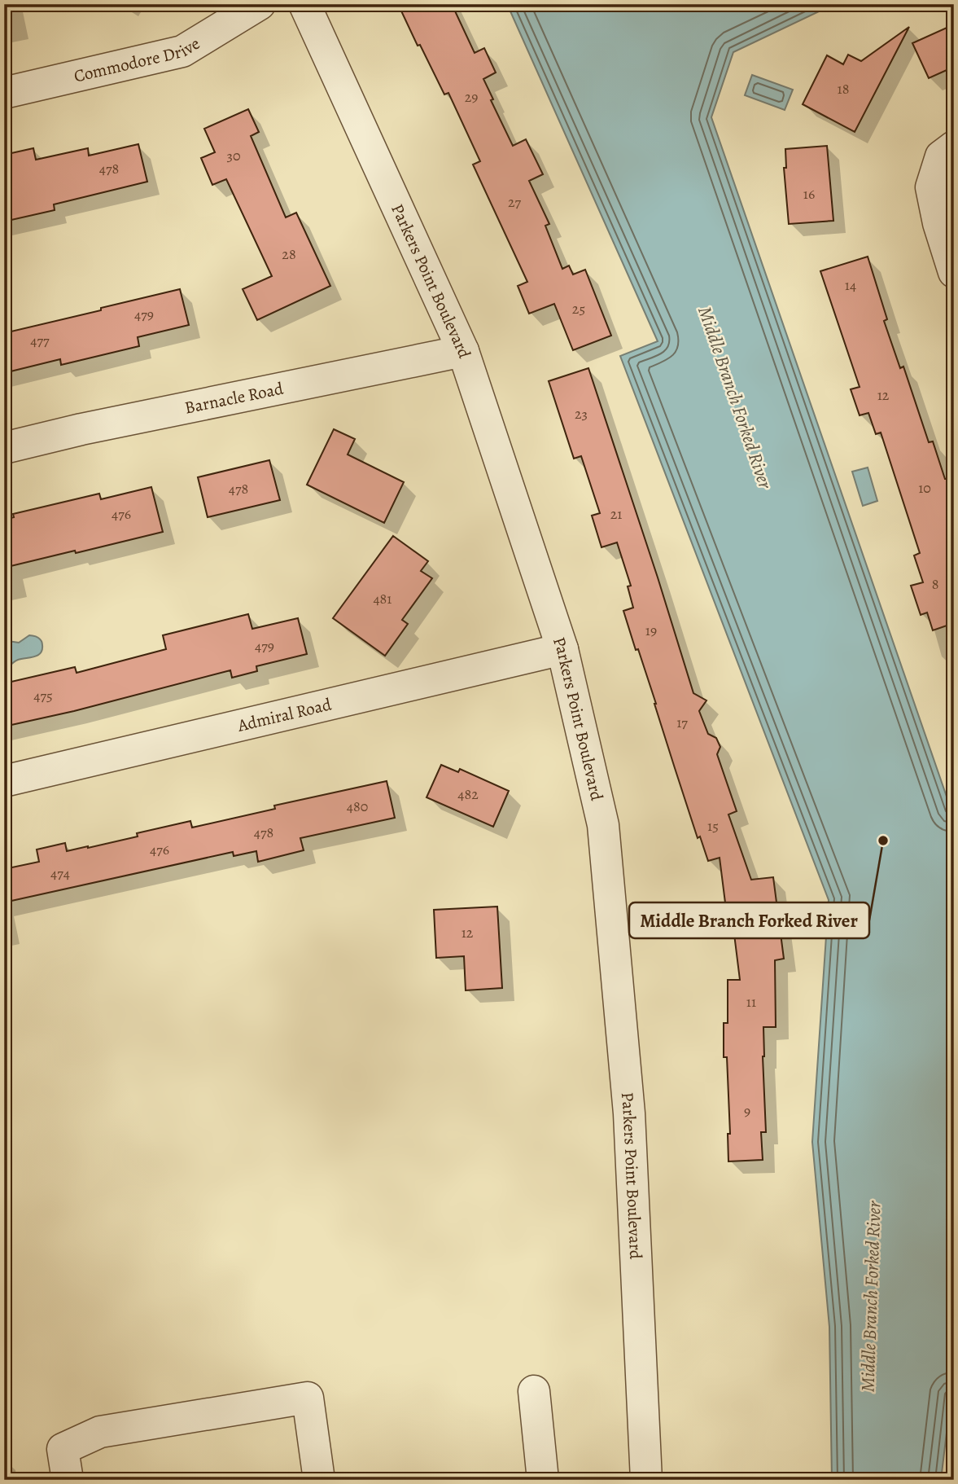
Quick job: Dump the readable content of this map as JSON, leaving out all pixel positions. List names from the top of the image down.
{
  "streets": {
    "street": [
      "Commodore Drive",
      "Parkers Point Boulevard",
      "Barnacle Road",
      "Admiral Road"
    ]
  },
  "crossings": [
    ["Parkers Point Boulevard", "Barnacle Road"],
    ["Parkers Point Boulevard", "Admiral Road"]
  ],
  "water": ["Middle Branch Forked River"],
  "places": ["Middle Branch Forked River"],
  "house_numbers": [
    "18",
    "29",
    "30",
    "478",
    "16",
    "27",
    "28",
    "14",
    "25",
    "479",
    "477",
    "12",
    "23",
    "10",
    "478",
    "476",
    "21",
    "8",
    "481",
    "19",
    "479",
    "475",
    "17",
    "482",
    "480",
    "15",
    "478",
    "476",
    "474",
    "12",
    "11",
    "9"
  ]
}
